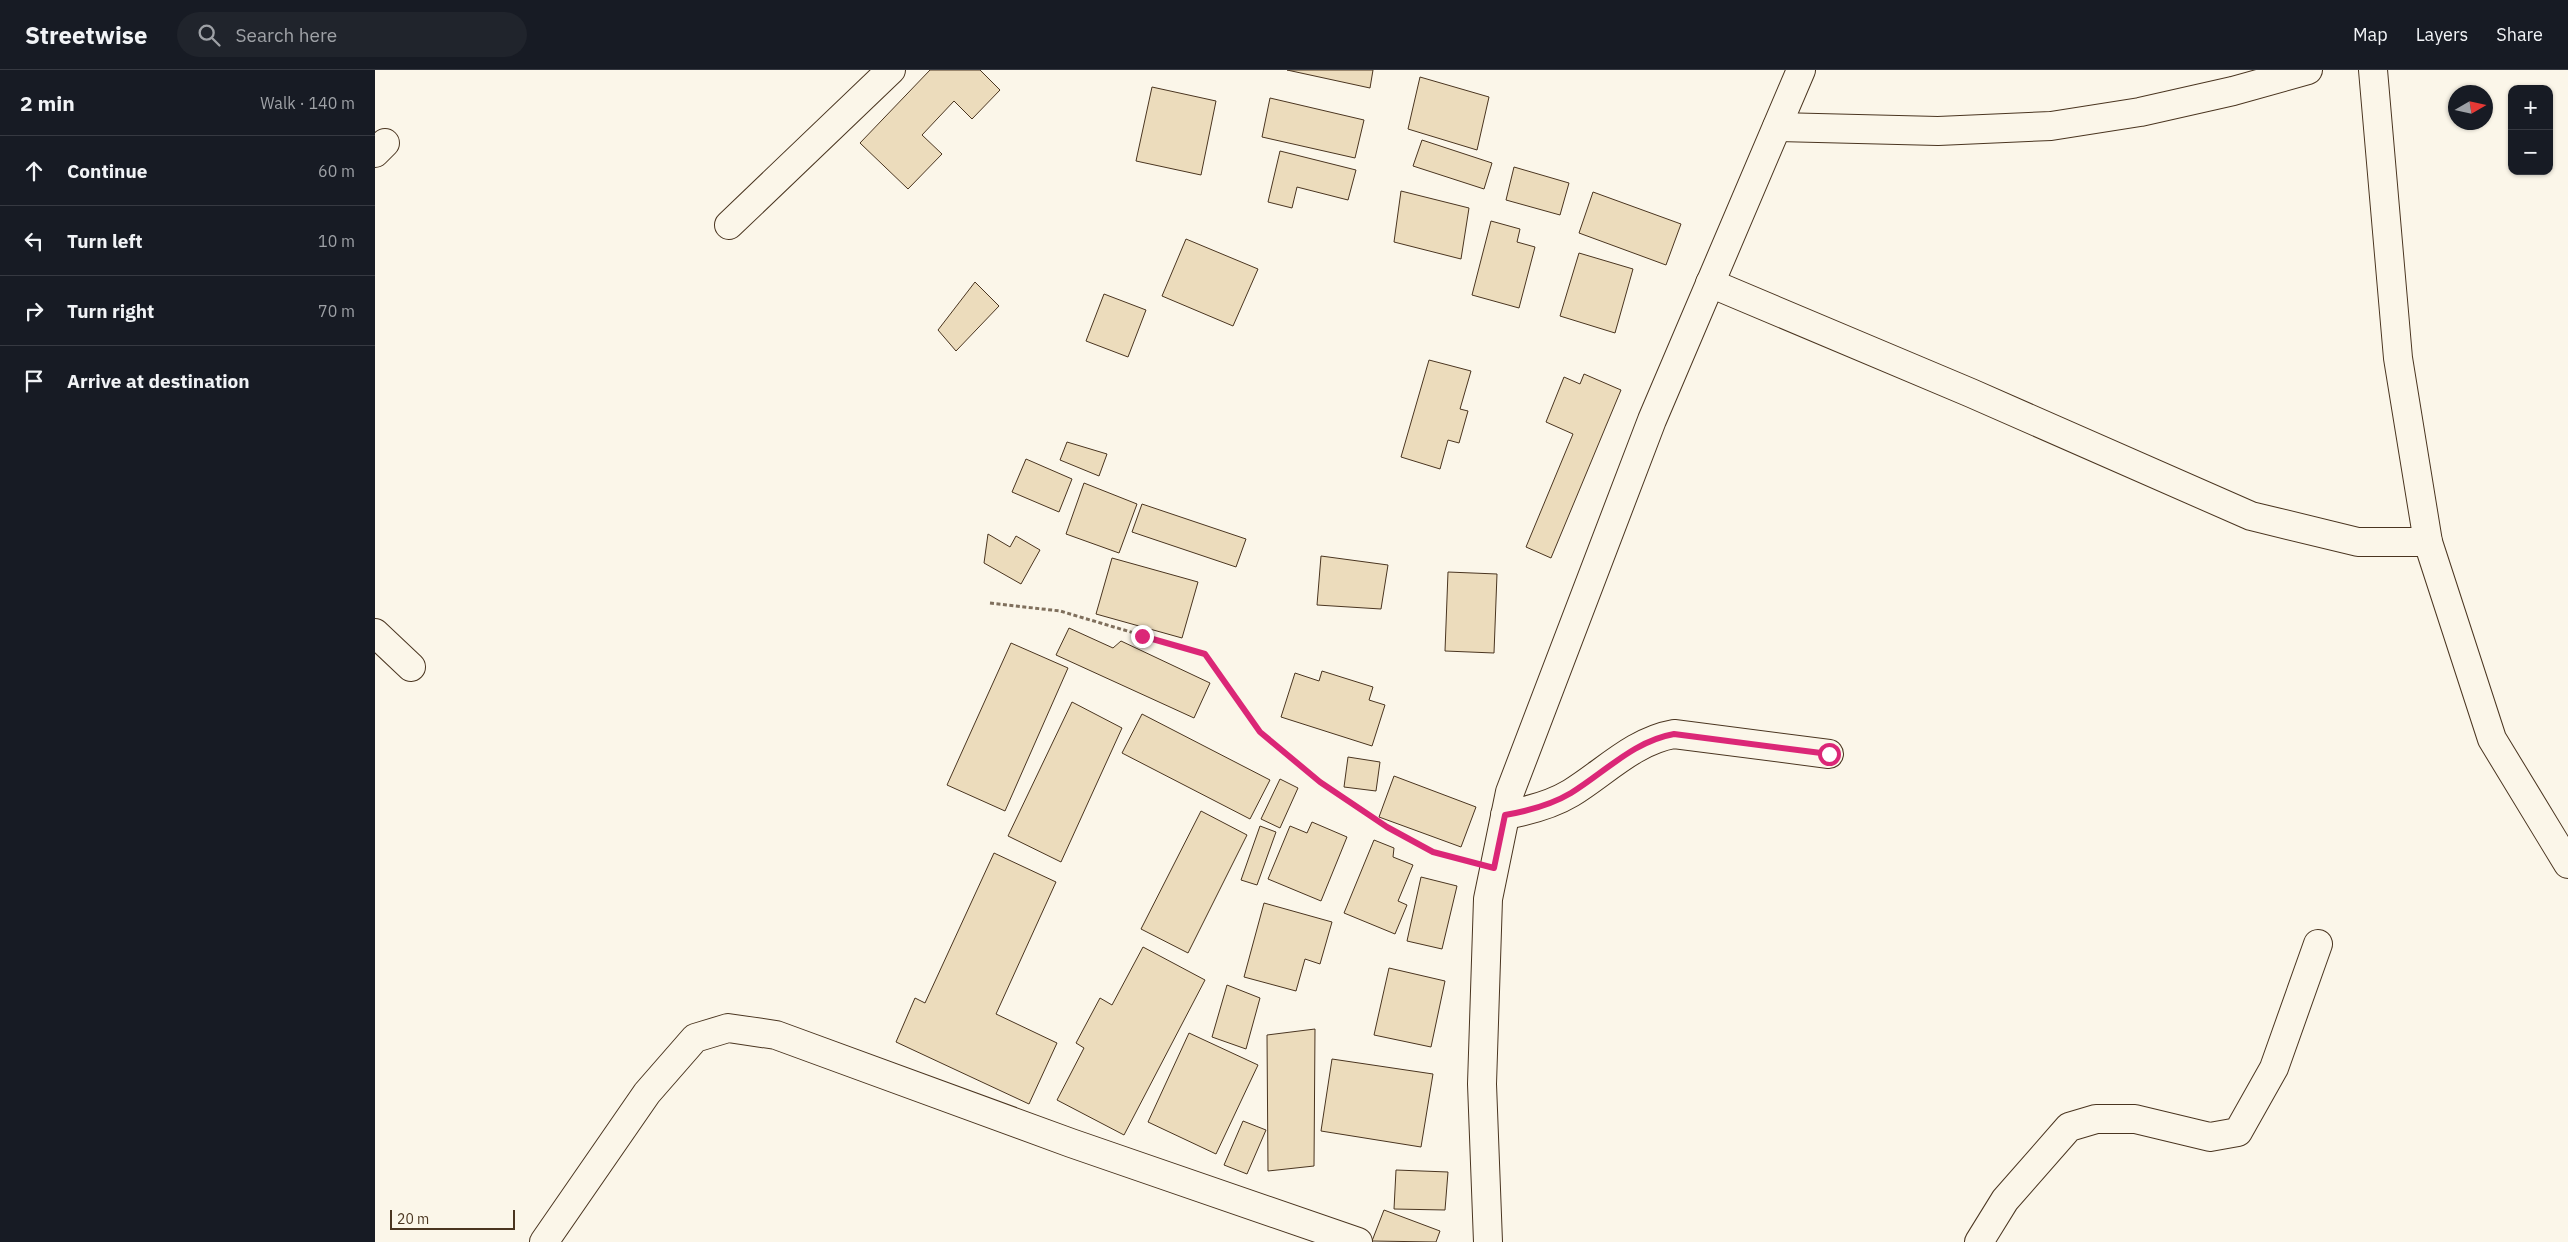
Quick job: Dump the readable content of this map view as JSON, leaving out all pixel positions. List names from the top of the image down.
{
  "scale_bar": "20 m",
  "north": "right",
  "page": {
    "header": "Streetwise",
    "search": "Search here",
    "nav": ["Map", "Layers", "Share"],
    "heading": ["2 min", "Walk · 140 m"],
    "map_buttons": ["+", "−"],
    "list": [
      ["Continue", "60 m"],
      ["Turn left", "10 m"],
      ["Turn right", "70 m"],
      "Arrive at destination"
    ],
    "scale": "20 m"
  }
}
